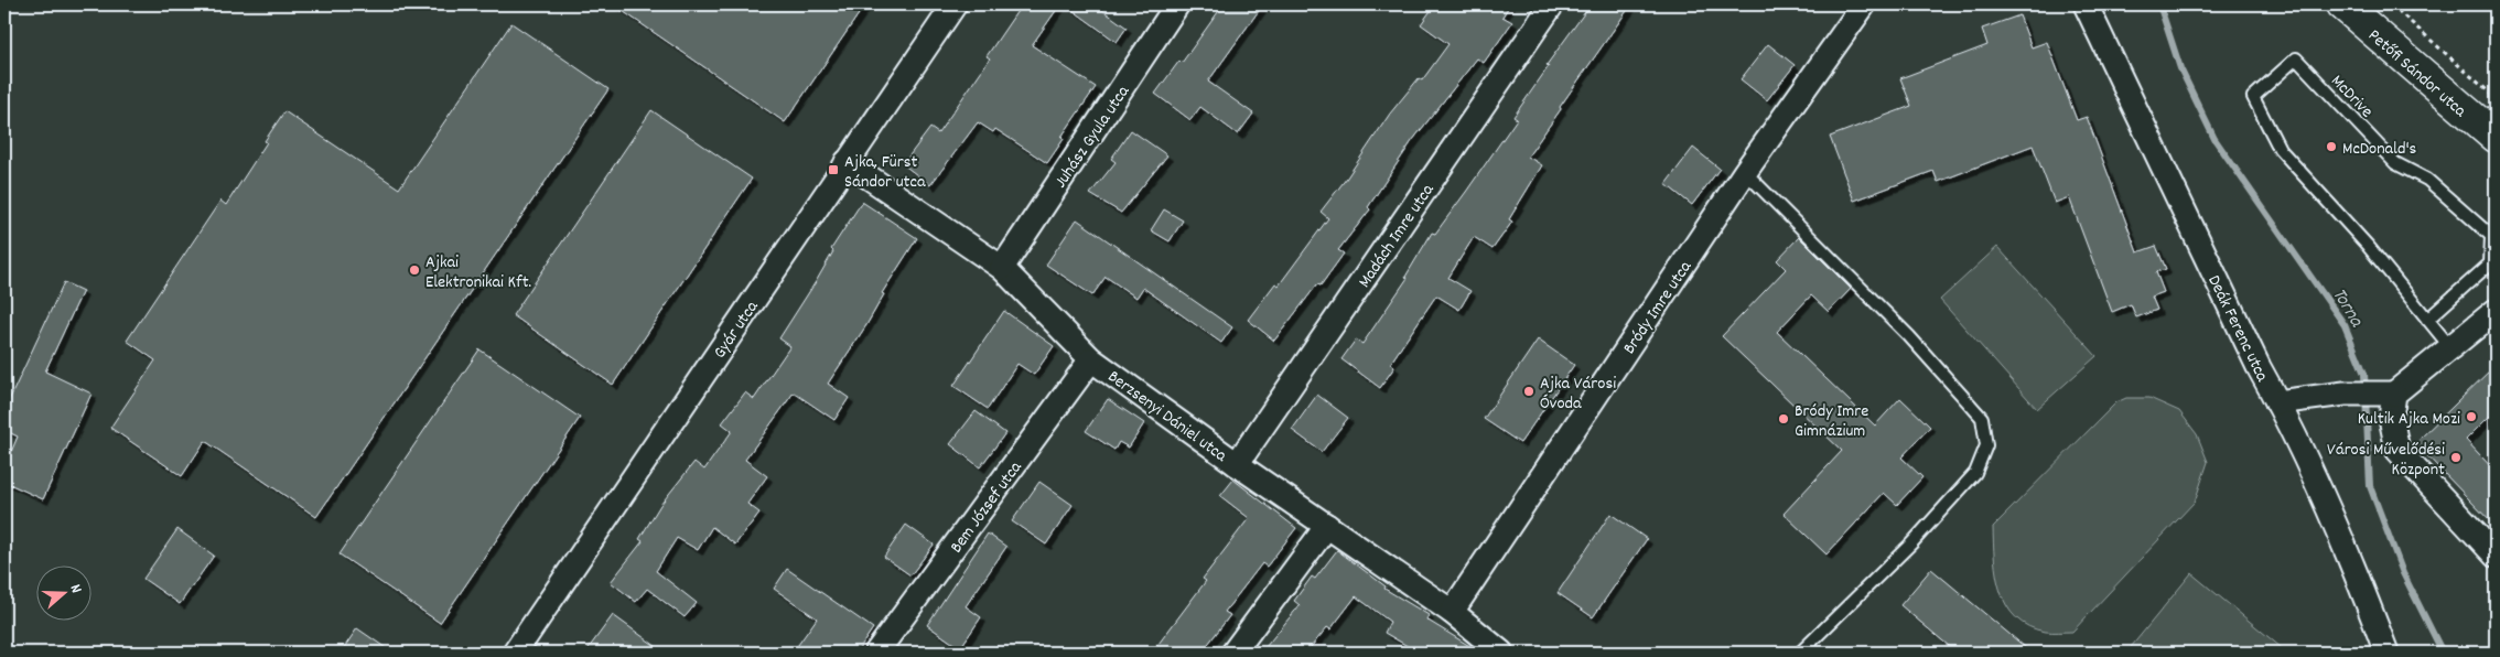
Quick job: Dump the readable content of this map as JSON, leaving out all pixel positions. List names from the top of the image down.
{
  "streets": {
    "main road": ["Petőfi Sándor utca"],
    "street": [
      "Juhász Gyula utca",
      "Madách Imre utca",
      "Bródy Imre utca",
      "Deák Ferenc utca",
      "Gyár utca",
      "Berzsenyi Dániel utca",
      "Bem József utca"
    ],
    "lane": ["McDrive"]
  },
  "crossings": [
    ["Juhász Gyula utca", "Berzsenyi Dániel utca"],
    ["Madách Imre utca", "Berzsenyi Dániel utca"],
    ["Bródy Imre utca", "Berzsenyi Dániel utca"],
    ["Gyár utca", "Berzsenyi Dániel utca"],
    ["Berzsenyi Dániel utca", "Bem József utca"]
  ],
  "water": ["Torna"],
  "places": {
    "other": [
      "McDonald's",
      "Ajkai Elektronikai Kft.",
      "Ajka Városi Óvoda",
      "Kultik Ajka Mozi",
      "Bródy Imre Gimnázium",
      "Városi Művelődési Központ"
    ],
    "transit": ["Ajka, Fürst Sándor utca"]
  },
  "north": "right"
}
